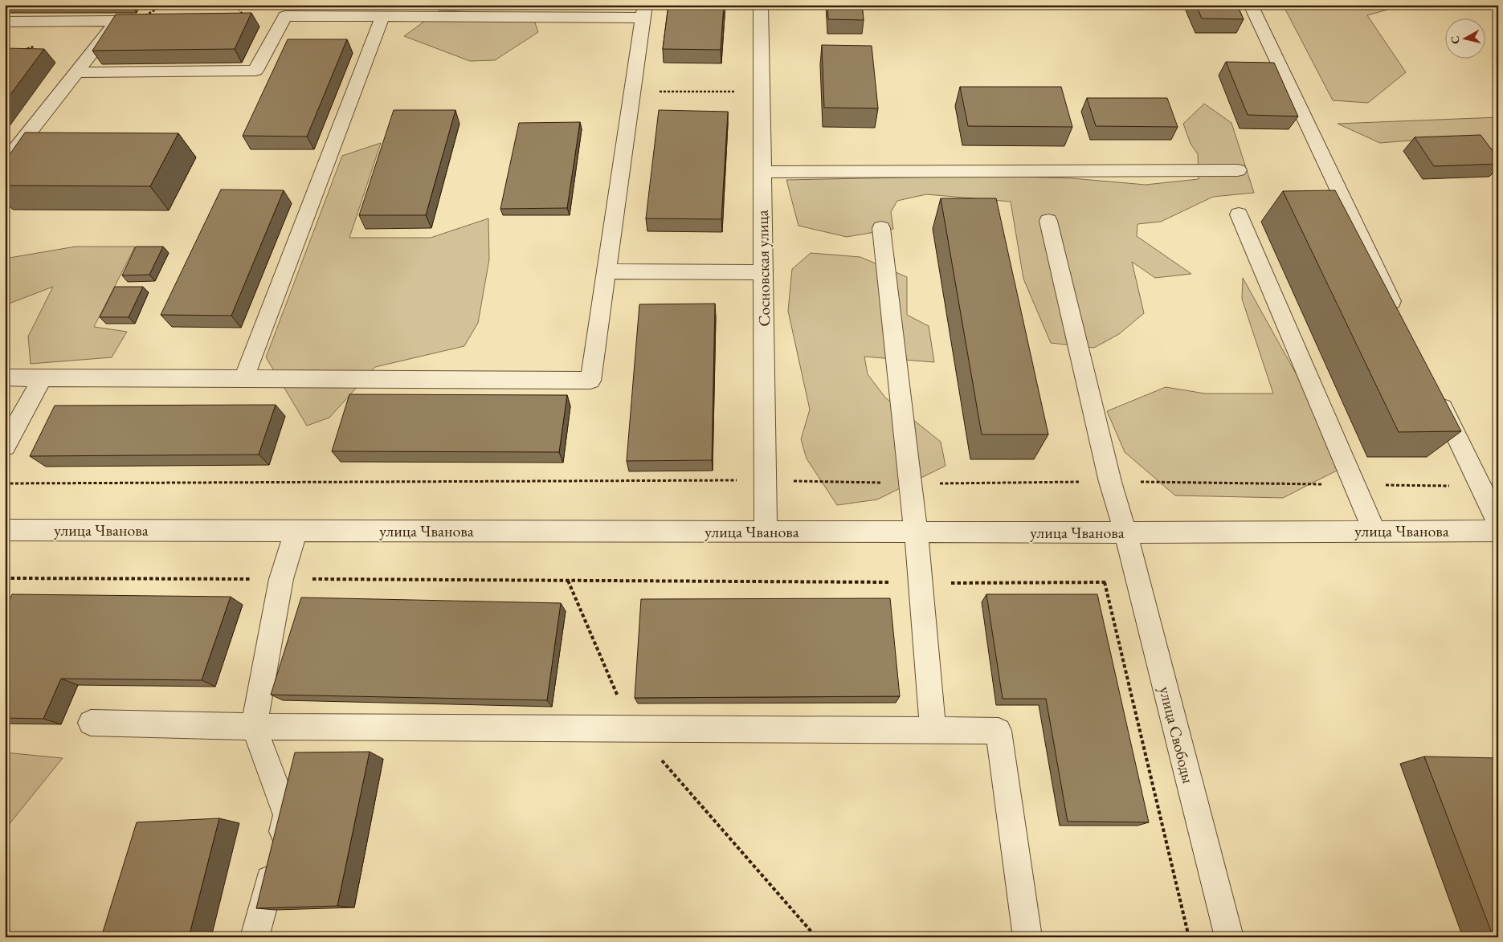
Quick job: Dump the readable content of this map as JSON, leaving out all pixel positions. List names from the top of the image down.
{
  "streets": {
    "street": ["Сосновская улица", "улица Чванова", "улица Свободы"]
  },
  "crossings": [
    ["Сосновская улица", "улица Чванова"],
    ["улица Чванова", "улица Свободы"]
  ],
  "north": "left"
}
